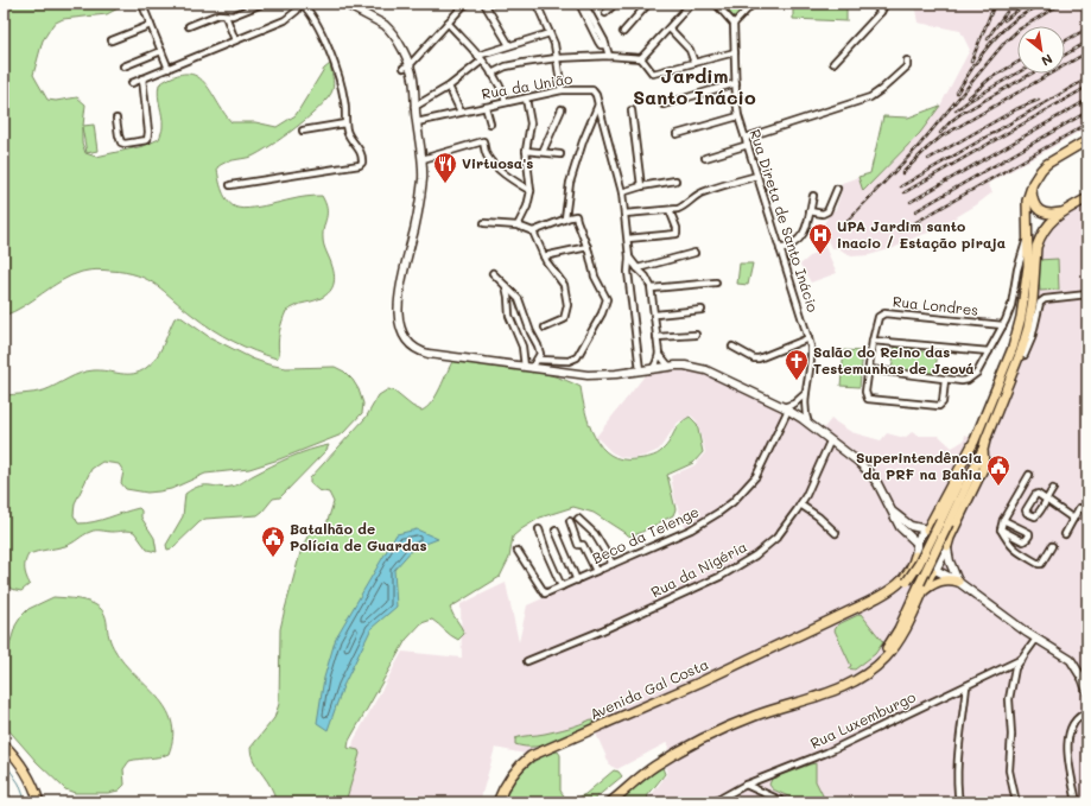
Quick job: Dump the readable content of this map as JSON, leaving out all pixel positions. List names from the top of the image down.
{
  "streets": {
    "main road": ["Avenida Gal Costa"],
    "street": [
      "Rua da União",
      "Rua Direta de Santo Inácio",
      "Rua Londres",
      "Beco da Telenge",
      "Rua da Nigéria",
      "Rua Luxemburgo"
    ]
  },
  "districts": ["Jardim Santo Inácio"],
  "places": {
    "restaurant": ["Virtuosa's"],
    "hospital": ["UPA Jardim santo inacio / Estação piraja"],
    "church": ["Salão do Reino das Testemunhas de Jeová"],
    "public building": ["Superintendência da PRF na Bahia", "Batalhão de Polícia de Guardas"]
  },
  "north": "bottom right"
}
